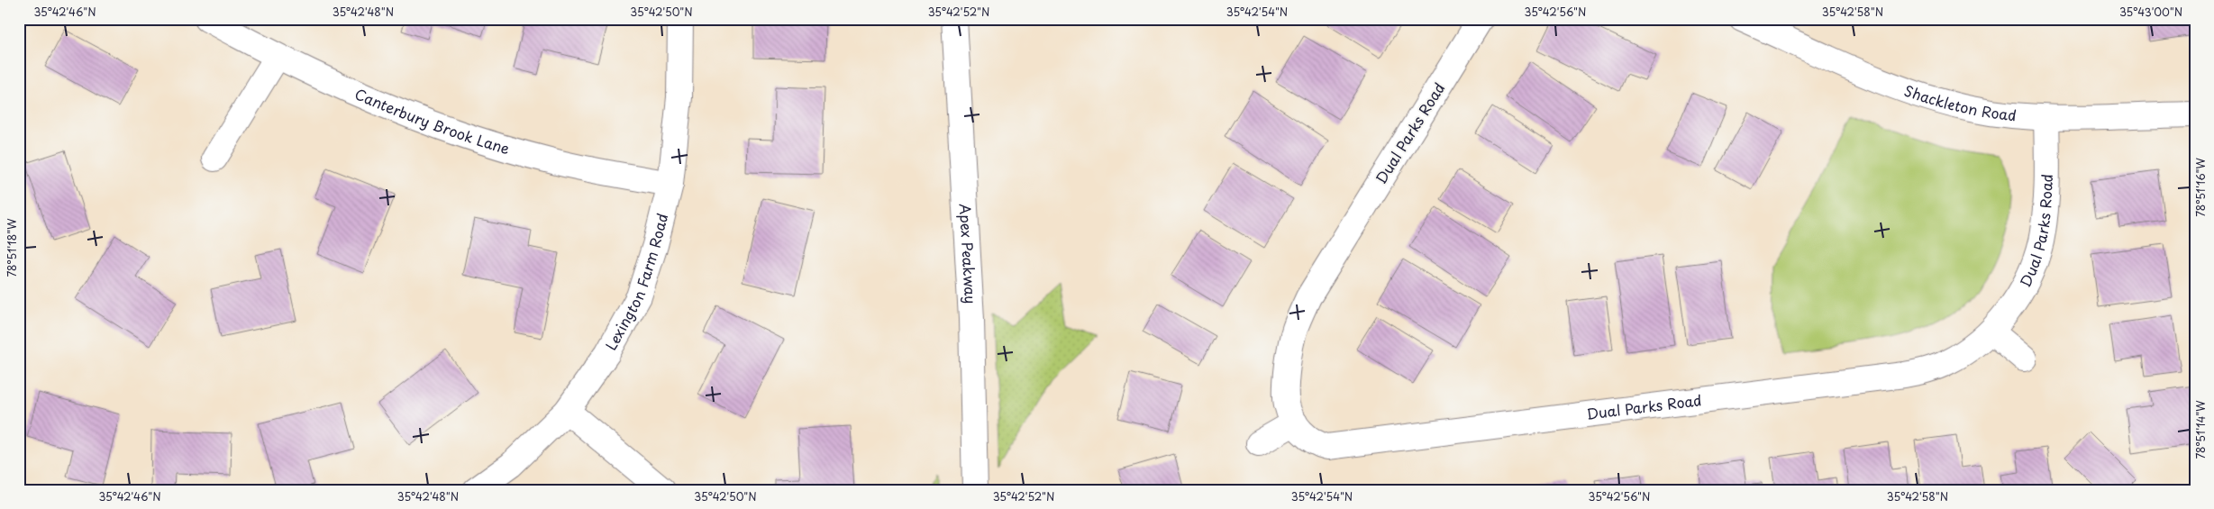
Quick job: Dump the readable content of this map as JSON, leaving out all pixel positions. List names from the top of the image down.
{
  "streets": {
    "street": [
      "Shackleton Road",
      "Canterbury Brook Lane",
      "Dual Parks Road",
      "Apex Peakway",
      "Lexington Farm Road"
    ]
  },
  "crossings": [
    ["Shackleton Road", "Dual Parks Road"],
    ["Canterbury Brook Lane", "Lexington Farm Road"]
  ],
  "coordinates": [
    "35°42'46\"N",
    "35°42'48\"N",
    "35°42'50\"N",
    "35°42'52\"N",
    "35°42'54\"N",
    "35°42'56\"N",
    "35°42'58\"N",
    "35°43'00\"N",
    "78°51'16\"W",
    "78°51'18\"W",
    "78°51'14\"W"
  ]
}
